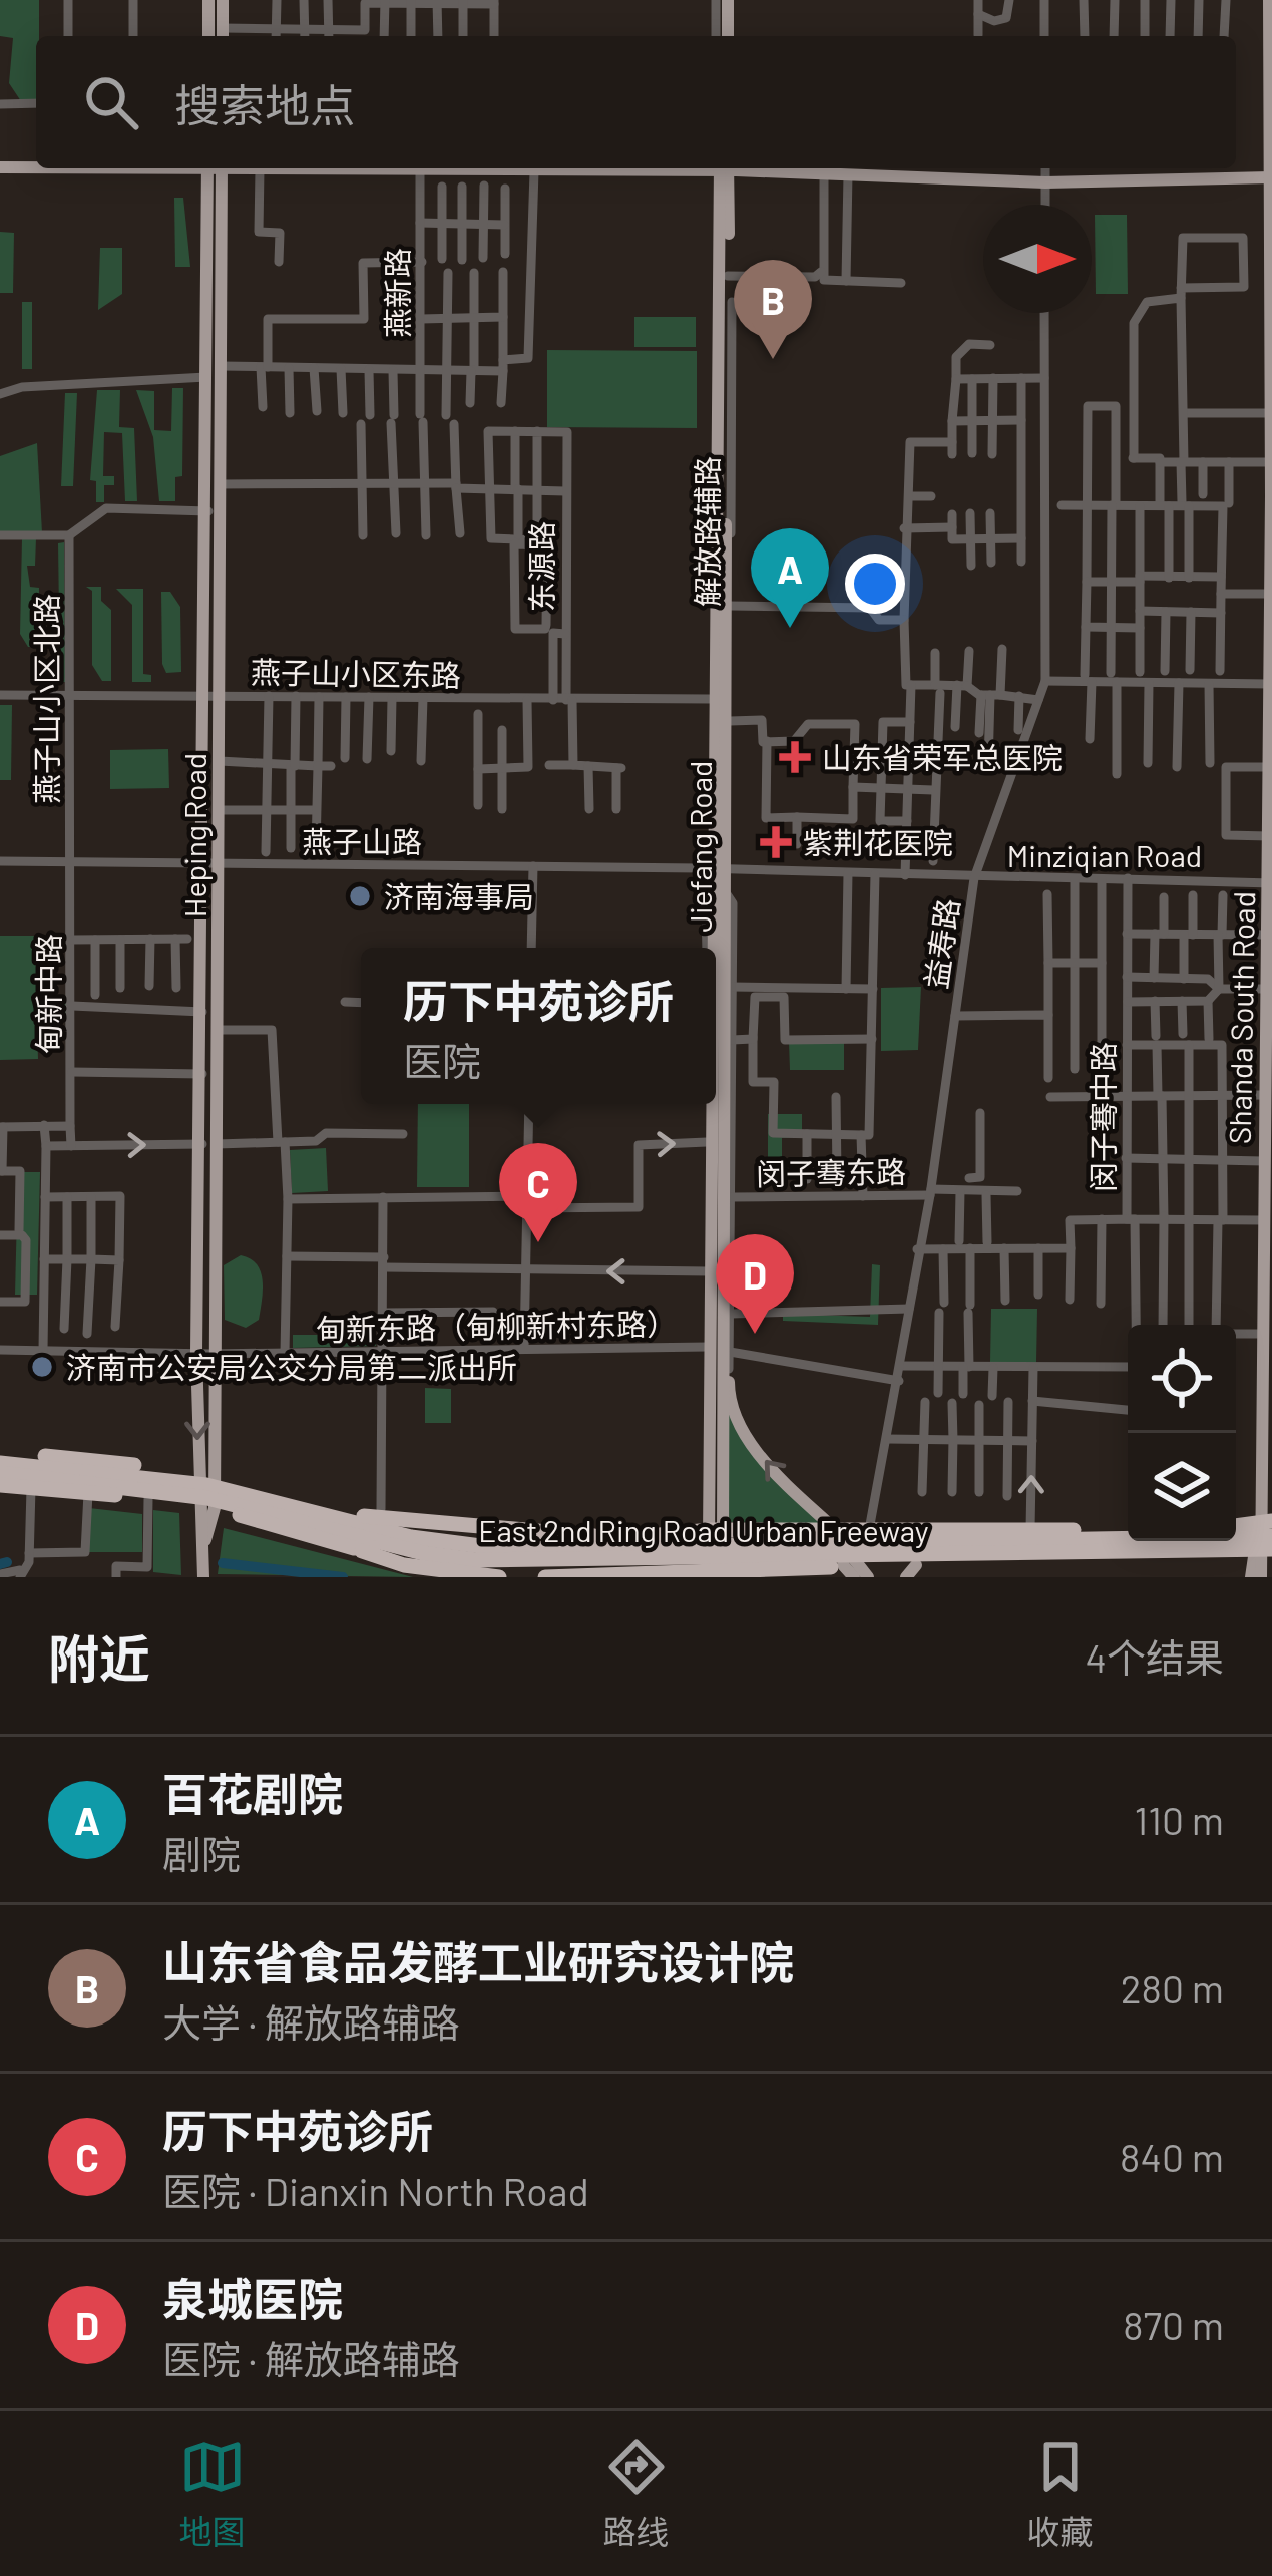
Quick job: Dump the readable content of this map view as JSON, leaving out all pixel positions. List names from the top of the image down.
{
  "streets": {
    "highway": ["East 2nd Ring Road Urban Freeway"],
    "main road": ["Heping Road", "Jiefang Road", "Shanda South Road"],
    "street": [
      "燕新路",
      "解放路辅路",
      "东源路",
      "燕子山小区东路",
      "燕子山小区北路",
      "燕子山路",
      "Minziqian Road",
      "益寿路",
      "甸新中路",
      "闵子骞中路",
      "闵子骞东路",
      "甸新东路（甸柳新村东路）"
    ]
  },
  "crossings": [
    ["解放路辅路", "燕子山小区东路"],
    ["解放路辅路", "Jiefang Road"],
    ["东源路", "燕子山小区东路"],
    ["燕子山小区东路", "燕子山小区北路"],
    ["燕子山小区东路", "Heping Road"],
    ["燕子山小区北路", "燕子山路"],
    ["燕子山小区北路", "甸新中路"],
    ["Heping Road", "燕子山路"],
    ["Heping Road", "甸新东路（甸柳新村东路）"],
    ["燕子山路", "Jiefang Road"],
    ["燕子山路", "Minziqian Road"],
    ["燕子山路", "甸新中路"],
    ["Jiefang Road", "Minziqian Road"],
    ["Minziqian Road", "益寿路"],
    ["Minziqian Road", "Shanda South Road"],
    ["Minziqian Road", "闵子骞中路"],
    ["益寿路", "闵子骞东路"],
    ["Shanda South Road", "闵子骞中路"],
    ["Shanda South Road", "East 2nd Ring Road Urban Freeway"]
  ],
  "places": {
    "health": ["山东省荣军总医院", "紫荆花医院"],
    "other": ["济南海事局", "济南市公安局公交分局第二派出所"]
  },
  "north": "right",
  "page": {
    "search": "搜索地点",
    "pins": [
      "B",
      "A",
      "C",
      "D"
    ],
    "popup": ["历下中苑诊所", "医院"],
    "heading": ["附近", "4个结果"],
    "list": [
      {
        "mark": "A",
        "name": "百花剧院",
        "note": "剧院",
        "value": "110 m"
      },
      {
        "mark": "B",
        "name": "山东省食品发酵工业研究设计院",
        "note": "大学 · 解放路辅路",
        "value": "280 m"
      },
      {
        "mark": "C",
        "name": "历下中苑诊所",
        "note": "医院 · Dianxin North Road",
        "value": "840 m"
      },
      {
        "mark": "D",
        "name": "泉城医院",
        "note": "医院 · 解放路辅路",
        "value": "870 m"
      }
    ],
    "nav": ["地图", "路线", "收藏"]
  }
}
